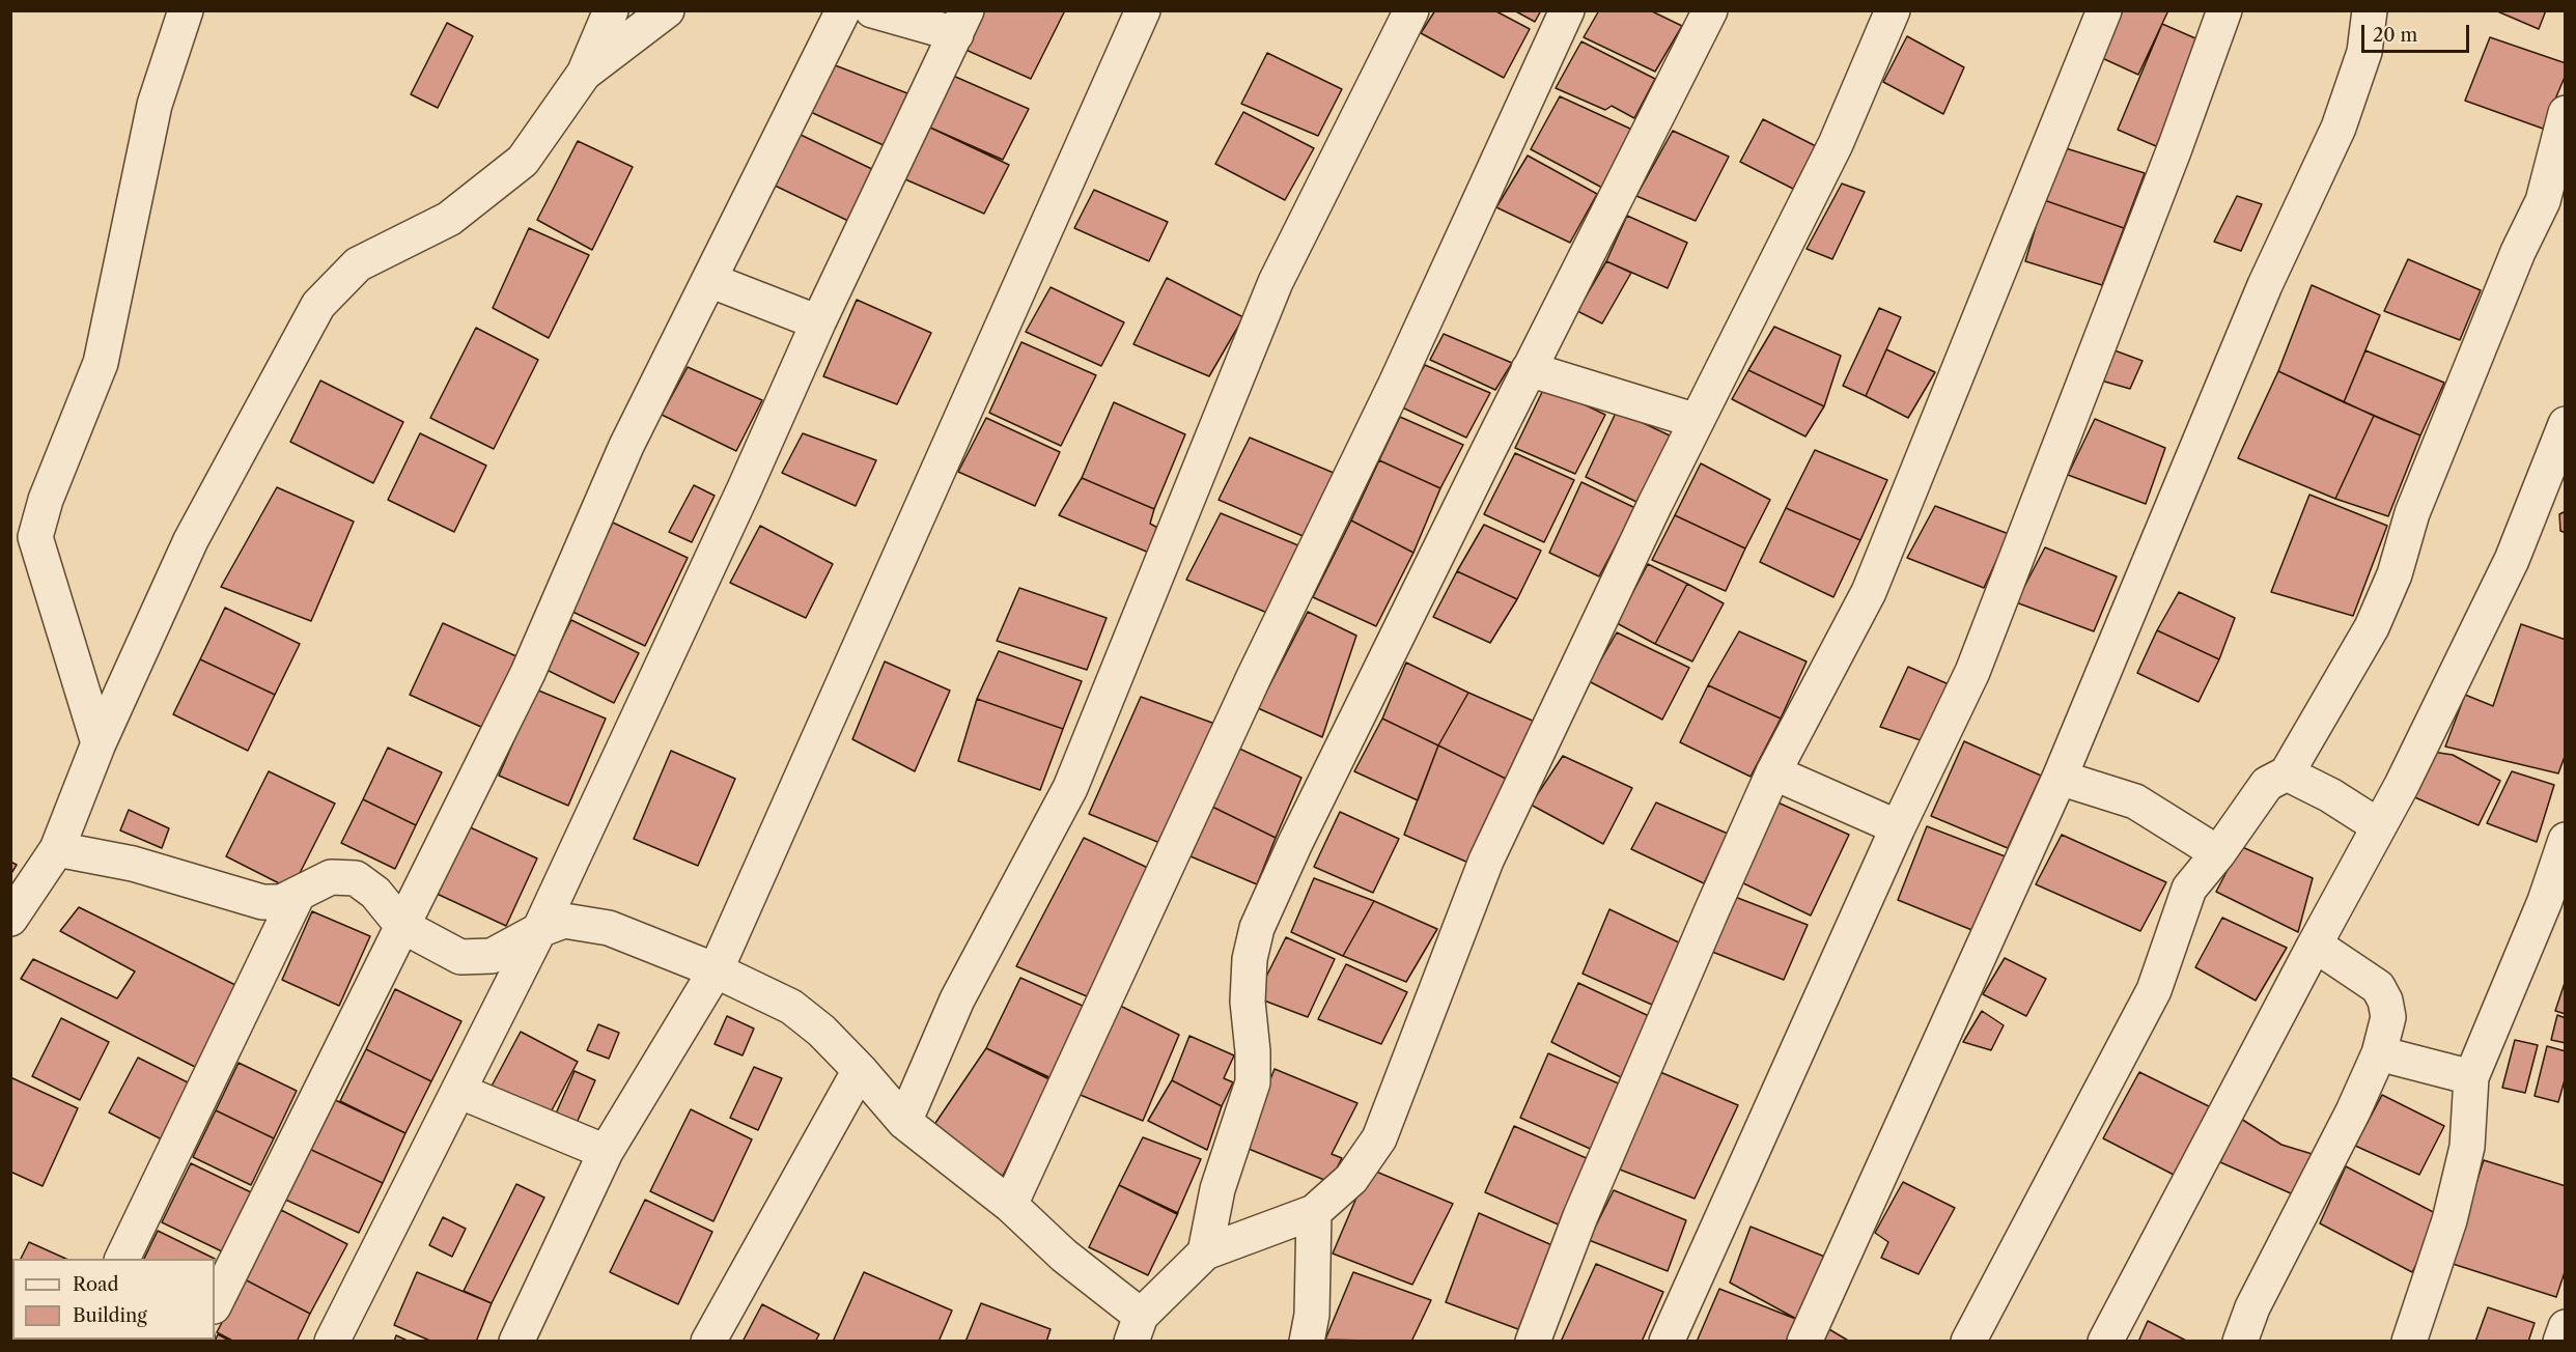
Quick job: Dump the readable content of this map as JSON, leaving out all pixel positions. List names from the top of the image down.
{
  "legend": ["Road", "Building"],
  "scale_bar": "20 m"
}
